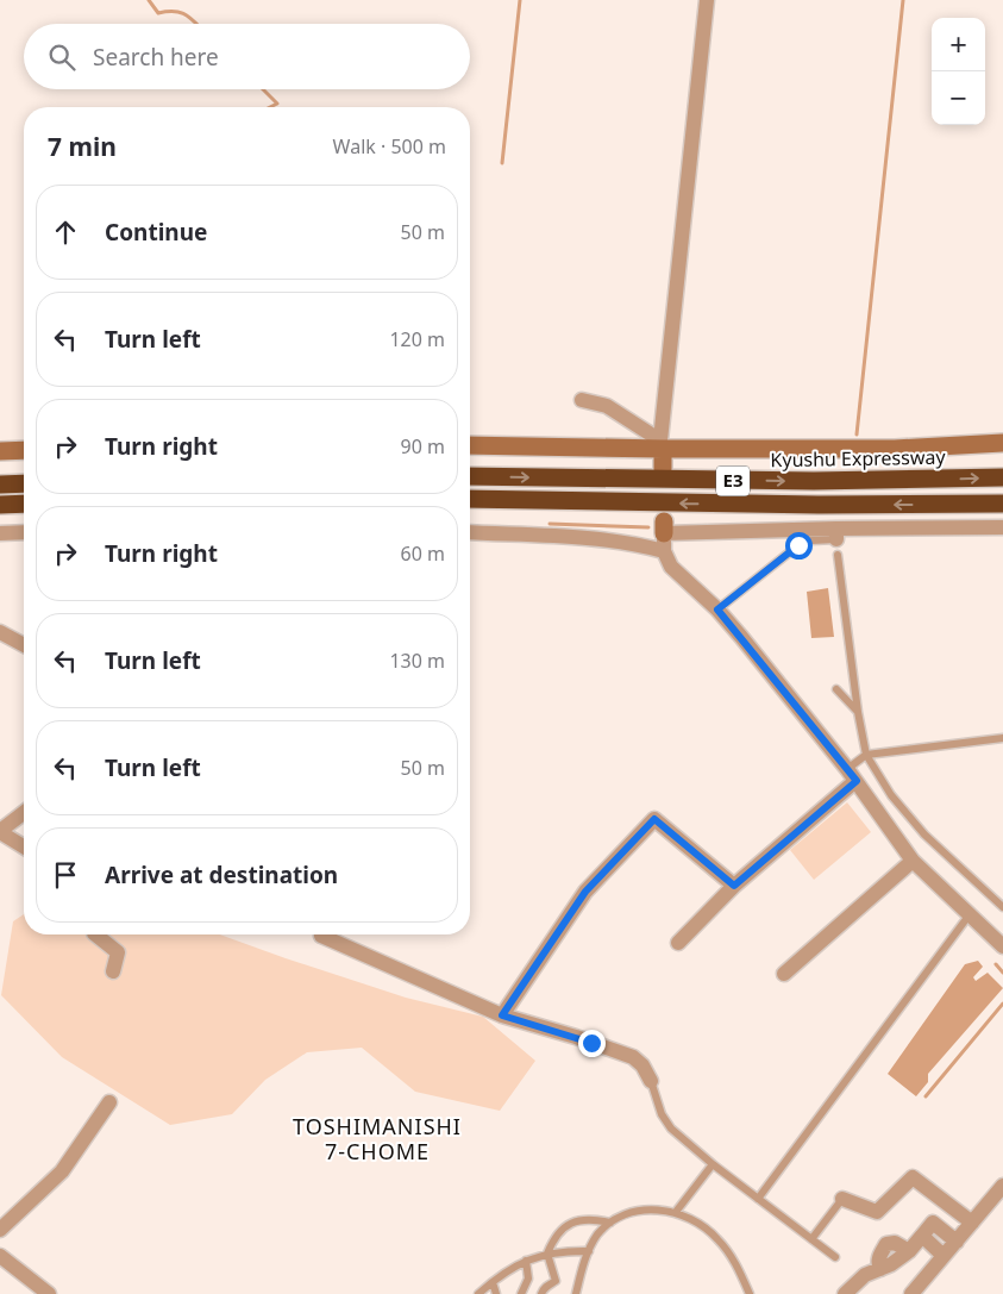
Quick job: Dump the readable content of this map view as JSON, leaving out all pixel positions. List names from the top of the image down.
{
  "streets": {
    "highway": ["Kyushu Expressway", "E3"]
  },
  "districts": ["TOSHIMANISHI 7-CHOME"],
  "page": {
    "map_buttons": ["+", "−"],
    "search": "Search here",
    "heading": ["7 min", "Walk · 500 m"],
    "list": [
      ["Continue", "50 m"],
      ["Turn left", "120 m"],
      ["Turn right", "90 m"],
      ["Turn right", "60 m"],
      ["Turn left", "130 m"],
      ["Turn left", "50 m"],
      "Arrive at destination"
    ]
  }
}
